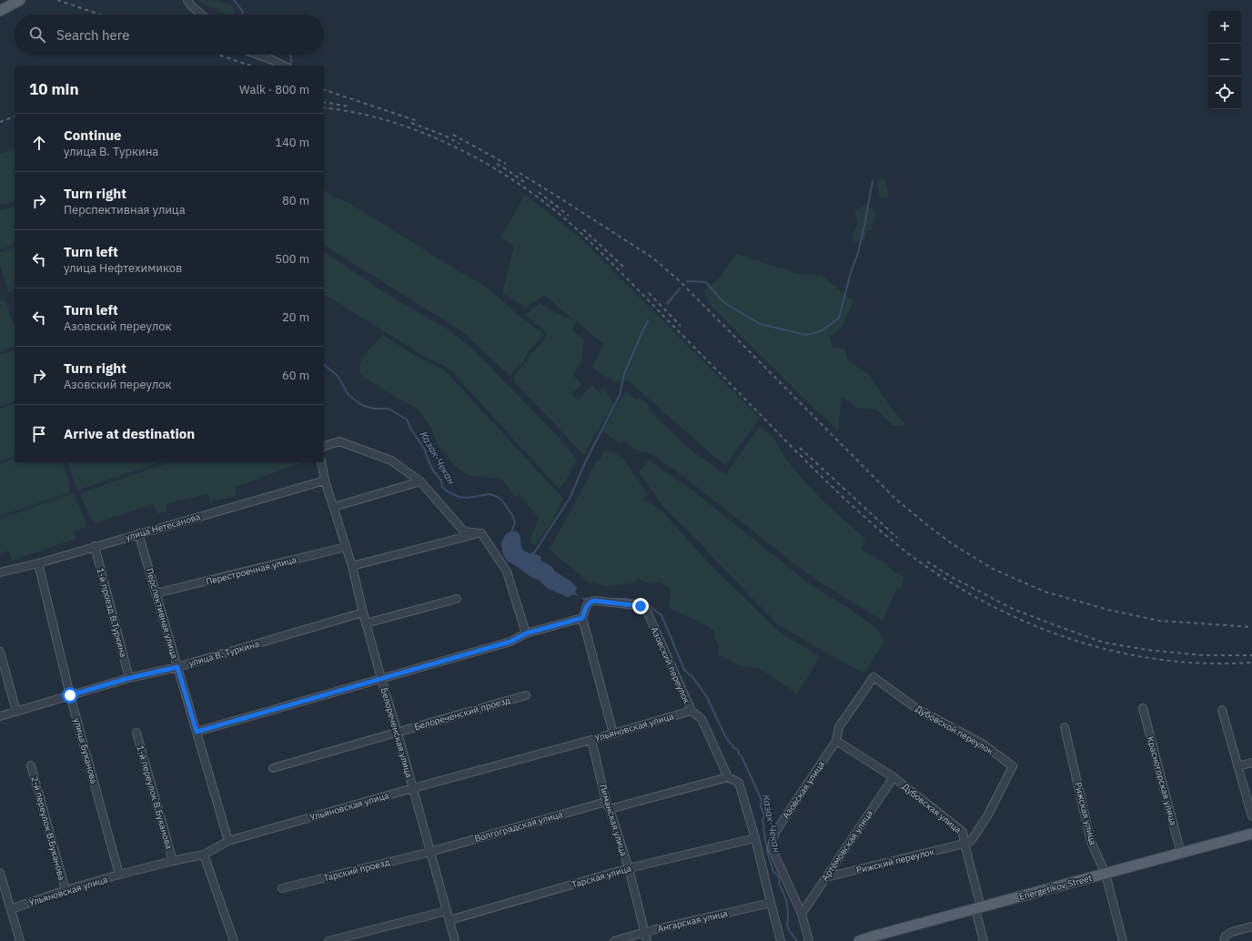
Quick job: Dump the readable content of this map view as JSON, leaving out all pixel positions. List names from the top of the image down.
{
  "streets": {
    "main road": ["Energetikov Street"],
    "street": [
      "улица Нетесанова",
      "Перестроечная улица",
      "1-й проезд В.Туркина",
      "Перспективная улица",
      "улица В. Туркина",
      "Азовский переулок",
      "Белореченский проезд",
      "Ульяновская улица",
      "Дубовской переулок",
      "Белореченская улица",
      "улица Буканова",
      "Красногорская улица",
      "Азовская улица",
      "1-й переулок В.Буканова",
      "Дубовская улица",
      "Рижская улица",
      "Лиманская улица",
      "Волгоградская улица",
      "2-й переулок В.Буканова",
      "Артёмовская улица",
      "Рижский переулок",
      "Тарский проезд",
      "Тарская улица",
      "Ангарская улица"
    ]
  },
  "crossings": [
    ["улица Нетесанова", "1-й проезд В.Туркина"],
    ["улица Нетесанова", "Перспективная улица"],
    ["улица Нетесанова", "Белореченская улица"],
    ["улица Нетесанова", "улица Буканова"],
    ["Перестроечная улица", "Перспективная улица"],
    ["Перестроечная улица", "Белореченская улица"],
    ["1-й проезд В.Туркина", "улица В. Туркина"],
    ["Перспективная улица", "улица В. Туркина"],
    ["Перспективная улица", "Ульяновская улица"],
    ["улица В. Туркина", "Белореченская улица"],
    ["улица В. Туркина", "улица Буканова"],
    ["Азовский переулок", "Ульяновская улица"],
    ["Белореченский проезд", "Белореченская улица"],
    ["Ульяновская улица", "Белореченская улица"],
    ["Ульяновская улица", "улица Буканова"],
    ["Ульяновская улица", "1-й переулок В.Буканова"],
    ["Ульяновская улица", "Лиманская улица"],
    ["Ульяновская улица", "2-й переулок В.Буканова"],
    ["Дубовской переулок", "Азовская улица"],
    ["Дубовской переулок", "Дубовская улица"],
    ["Дубовской переулок", "Рижский переулок"],
    ["Белореченская улица", "Волгоградская улица"],
    ["Белореченская улица", "Тарский проезд"],
    ["Белореченская улица", "Тарская улица"],
    ["Красногорская улица", "Energetikov Street"],
    ["Азовская улица", "Дубовская улица"],
    ["Азовская улица", "Артёмовская улица"],
    ["Дубовская улица", "Артёмовская улица"],
    ["Дубовская улица", "Рижский переулок"],
    ["Дубовская улица", "Energetikov Street"],
    ["Рижская улица", "Energetikov Street"],
    ["Лиманская улица", "Волгоградская улица"],
    ["Лиманская улица", "Тарская улица"],
    ["Лиманская улица", "Ангарская улица"],
    ["Волгоградская улица", "Тарский проезд"],
    ["Артёмовская улица", "Рижский переулок"]
  ],
  "water": ["Казак-Чекан"],
  "page": {
    "map_buttons": ["+", "−"],
    "search": "Search here",
    "heading": ["10 min", "Walk · 800 m"],
    "list": [
      ["Continue", "улица В. Туркина", "140 m"],
      ["Turn right", "Перспективная улица", "80 m"],
      ["Turn left", "улица Нефтехимиков", "500 m"],
      ["Turn left", "Азовский переулок", "20 m"],
      ["Turn right", "Азовский переулок", "60 m"],
      "Arrive at destination"
    ]
  }
}
